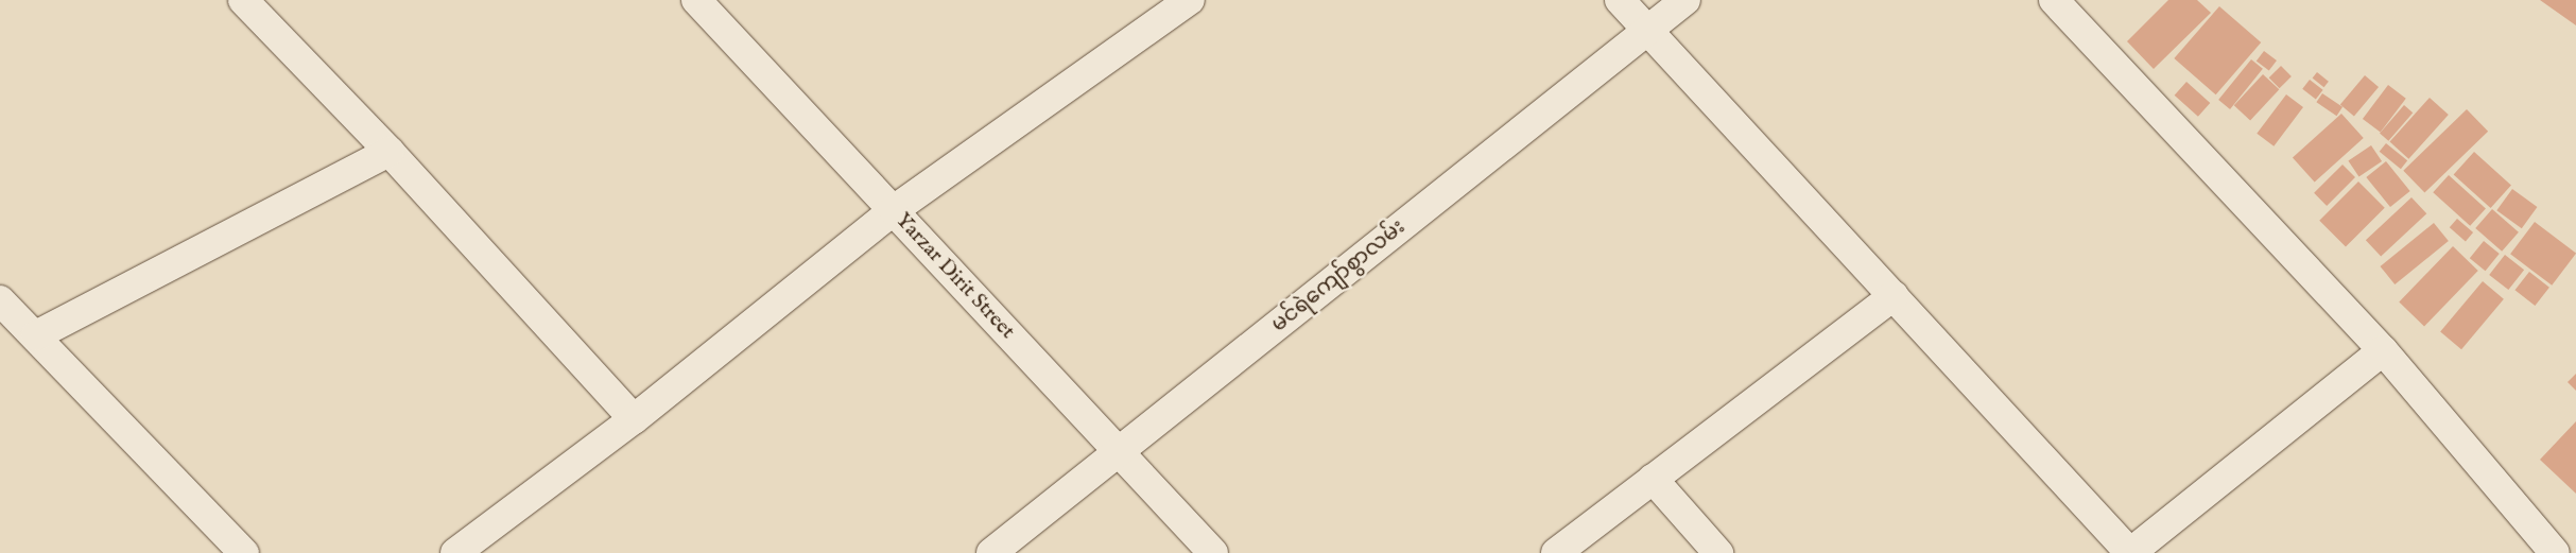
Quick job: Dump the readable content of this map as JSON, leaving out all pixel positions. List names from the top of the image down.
{
  "streets": {
    "street": ["Yarzar Dirit Street", "မင်ရဲကျော်စွာလမ်း"]
  },
  "crossings": [
    ["Yarzar Dirit Street", "မင်ရဲကျော်စွာလမ်း"]
  ]
}
